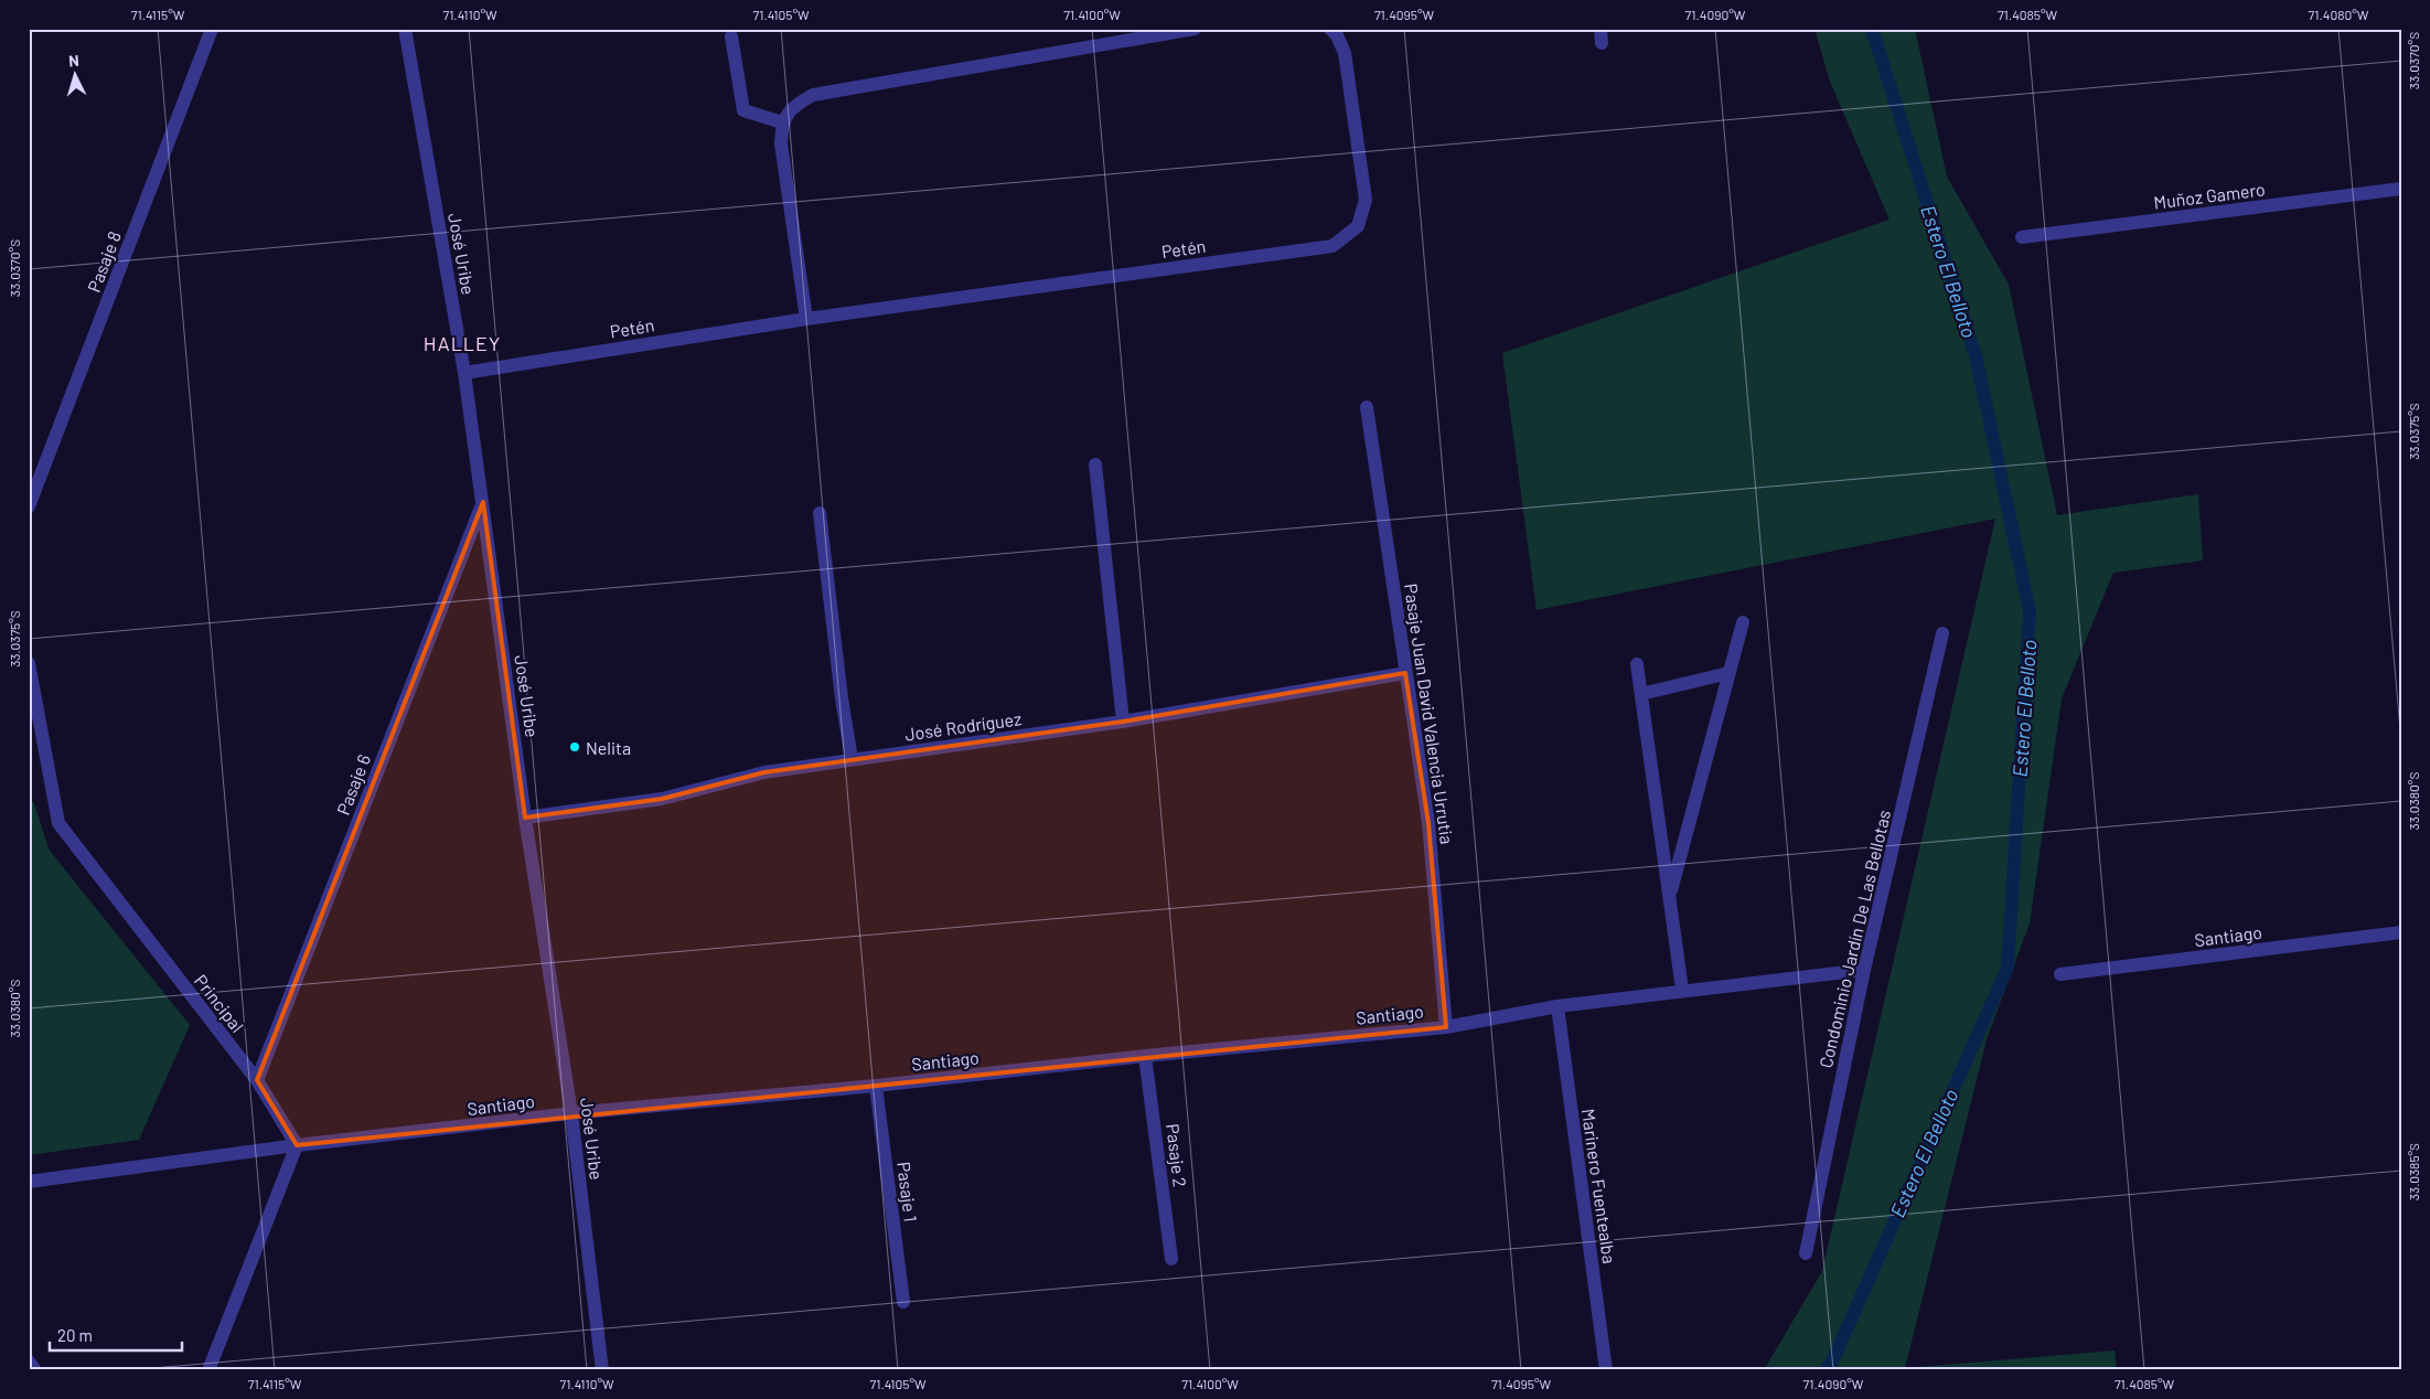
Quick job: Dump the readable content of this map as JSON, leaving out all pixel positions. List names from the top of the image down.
{
  "streets": {
    "street": [
      "Muñoz Gamero",
      "Petén",
      "José Uribe",
      "Pasaje 8",
      "Pasaje Juan David Valencia Urrutia",
      "José Rodríguez",
      "Pasaje 6",
      "Santiago",
      "Condominio Jardín De Las Bellotas",
      "Principal",
      "Pasaje 2",
      "Marinero Fuentealba",
      "Pasaje 1"
    ]
  },
  "crossings": [
    ["Petén", "José Uribe"],
    ["José Uribe", "José Rodríguez"],
    ["José Uribe", "Pasaje 6"],
    ["José Uribe", "Santiago"],
    ["Pasaje Juan David Valencia Urrutia", "José Rodríguez"],
    ["Pasaje Juan David Valencia Urrutia", "Santiago"],
    ["Pasaje 6", "Principal"],
    ["Santiago", "Condominio Jardín De Las Bellotas"],
    ["Santiago", "Principal"],
    ["Santiago", "Pasaje 2"],
    ["Santiago", "Marinero Fuentealba"],
    ["Santiago", "Pasaje 1"]
  ],
  "districts": ["HALLEY"],
  "water": ["Estero El Belloto"],
  "places": ["Nelita"],
  "scale_bar": "20 m",
  "north": "top",
  "coordinates": [
    "71.4115°W",
    "71.4110°W",
    "71.4105°W",
    "71.4100°W",
    "71.4095°W",
    "71.4090°W",
    "71.4085°W",
    "71.4080°W",
    "33.0370°S",
    "33.0375°S",
    "33.0380°S",
    "33.0385°S"
  ]
}
